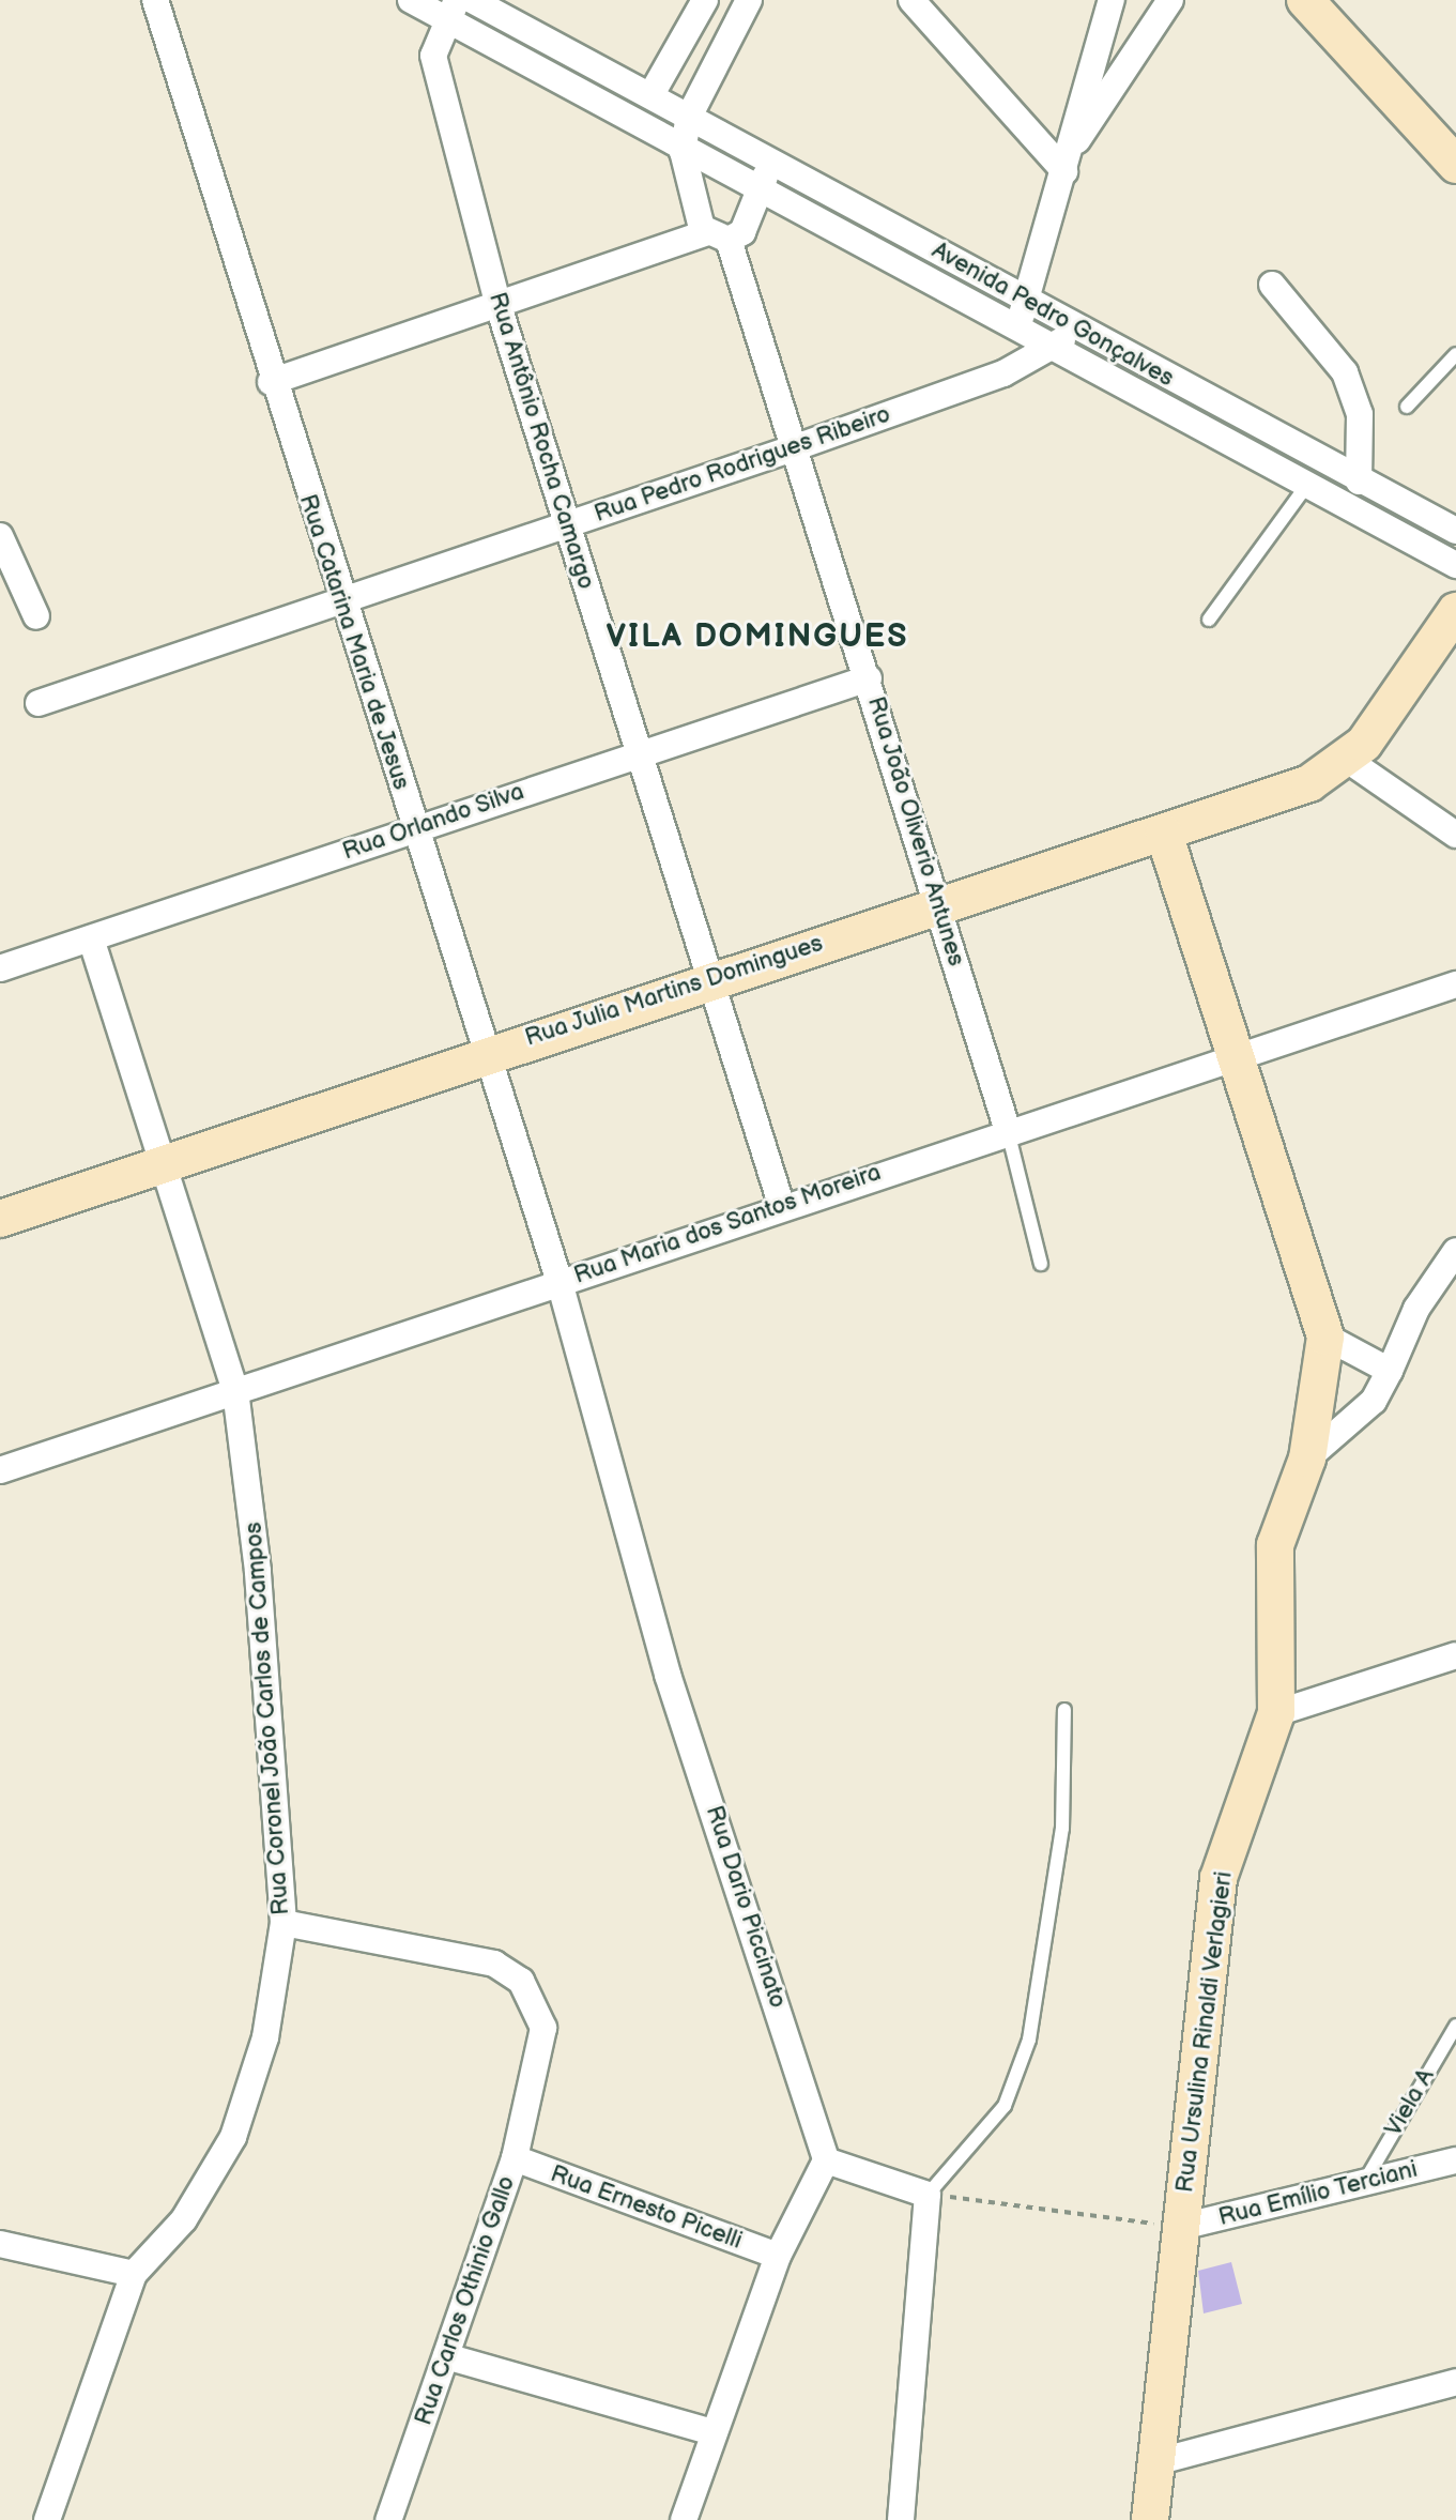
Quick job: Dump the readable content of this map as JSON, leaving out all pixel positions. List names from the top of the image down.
{
  "streets": {
    "street": [
      "Avenida Pedro Gonçalves",
      "Rua Antônio Rocha Camargo",
      "Rua Pedro Rodrigues Ribeiro",
      "Rua Catarina Maria de Jesus",
      "Rua Orlando Silva",
      "Rua João Oliverio Antunes",
      "Rua Julia Martins Domingues",
      "Rua Maria dos Santos Moreira",
      "Rua Coronel João Carlos de Campos",
      "Rua Dario Piccinato",
      "Rua Ursulina Rinaldi Verlagieri",
      "Rua Emílio Terciani",
      "Rua Ernesto Picelli",
      "Rua Carlos Othinio Gallo"
    ],
    "lane": ["Viela A"]
  },
  "crossings": [
    ["Avenida Pedro Gonçalves", "Rua Antônio Rocha Camargo"],
    ["Avenida Pedro Gonçalves", "Rua Pedro Rodrigues Ribeiro"],
    ["Avenida Pedro Gonçalves", "Rua João Oliverio Antunes"],
    ["Rua Antônio Rocha Camargo", "Rua Pedro Rodrigues Ribeiro"],
    ["Rua Antônio Rocha Camargo", "Rua Orlando Silva"],
    ["Rua Antônio Rocha Camargo", "Rua Julia Martins Domingues"],
    ["Rua Antônio Rocha Camargo", "Rua Maria dos Santos Moreira"],
    ["Rua Pedro Rodrigues Ribeiro", "Rua Catarina Maria de Jesus"],
    ["Rua Pedro Rodrigues Ribeiro", "Rua João Oliverio Antunes"],
    ["Rua Catarina Maria de Jesus", "Rua Orlando Silva"],
    ["Rua Catarina Maria de Jesus", "Rua Julia Martins Domingues"],
    ["Rua Catarina Maria de Jesus", "Rua Maria dos Santos Moreira"],
    ["Rua Catarina Maria de Jesus", "Rua Dario Piccinato"],
    ["Rua Orlando Silva", "Rua João Oliverio Antunes"],
    ["Rua Orlando Silva", "Rua Coronel João Carlos de Campos"],
    ["Rua João Oliverio Antunes", "Rua Julia Martins Domingues"],
    ["Rua João Oliverio Antunes", "Rua Maria dos Santos Moreira"],
    ["Rua Julia Martins Domingues", "Rua Coronel João Carlos de Campos"],
    ["Rua Julia Martins Domingues", "Rua Ursulina Rinaldi Verlagieri"],
    ["Rua Maria dos Santos Moreira", "Rua Coronel João Carlos de Campos"],
    ["Rua Maria dos Santos Moreira", "Rua Dario Piccinato"],
    ["Rua Maria dos Santos Moreira", "Rua Ursulina Rinaldi Verlagieri"],
    ["Rua Coronel João Carlos de Campos", "Rua Carlos Othinio Gallo"],
    ["Rua Ursulina Rinaldi Verlagieri", "Rua Emílio Terciani"],
    ["Viela A", "Rua Emílio Terciani"],
    ["Rua Ernesto Picelli", "Rua Carlos Othinio Gallo"]
  ],
  "districts": ["VILA DOMINGUES"]
}
